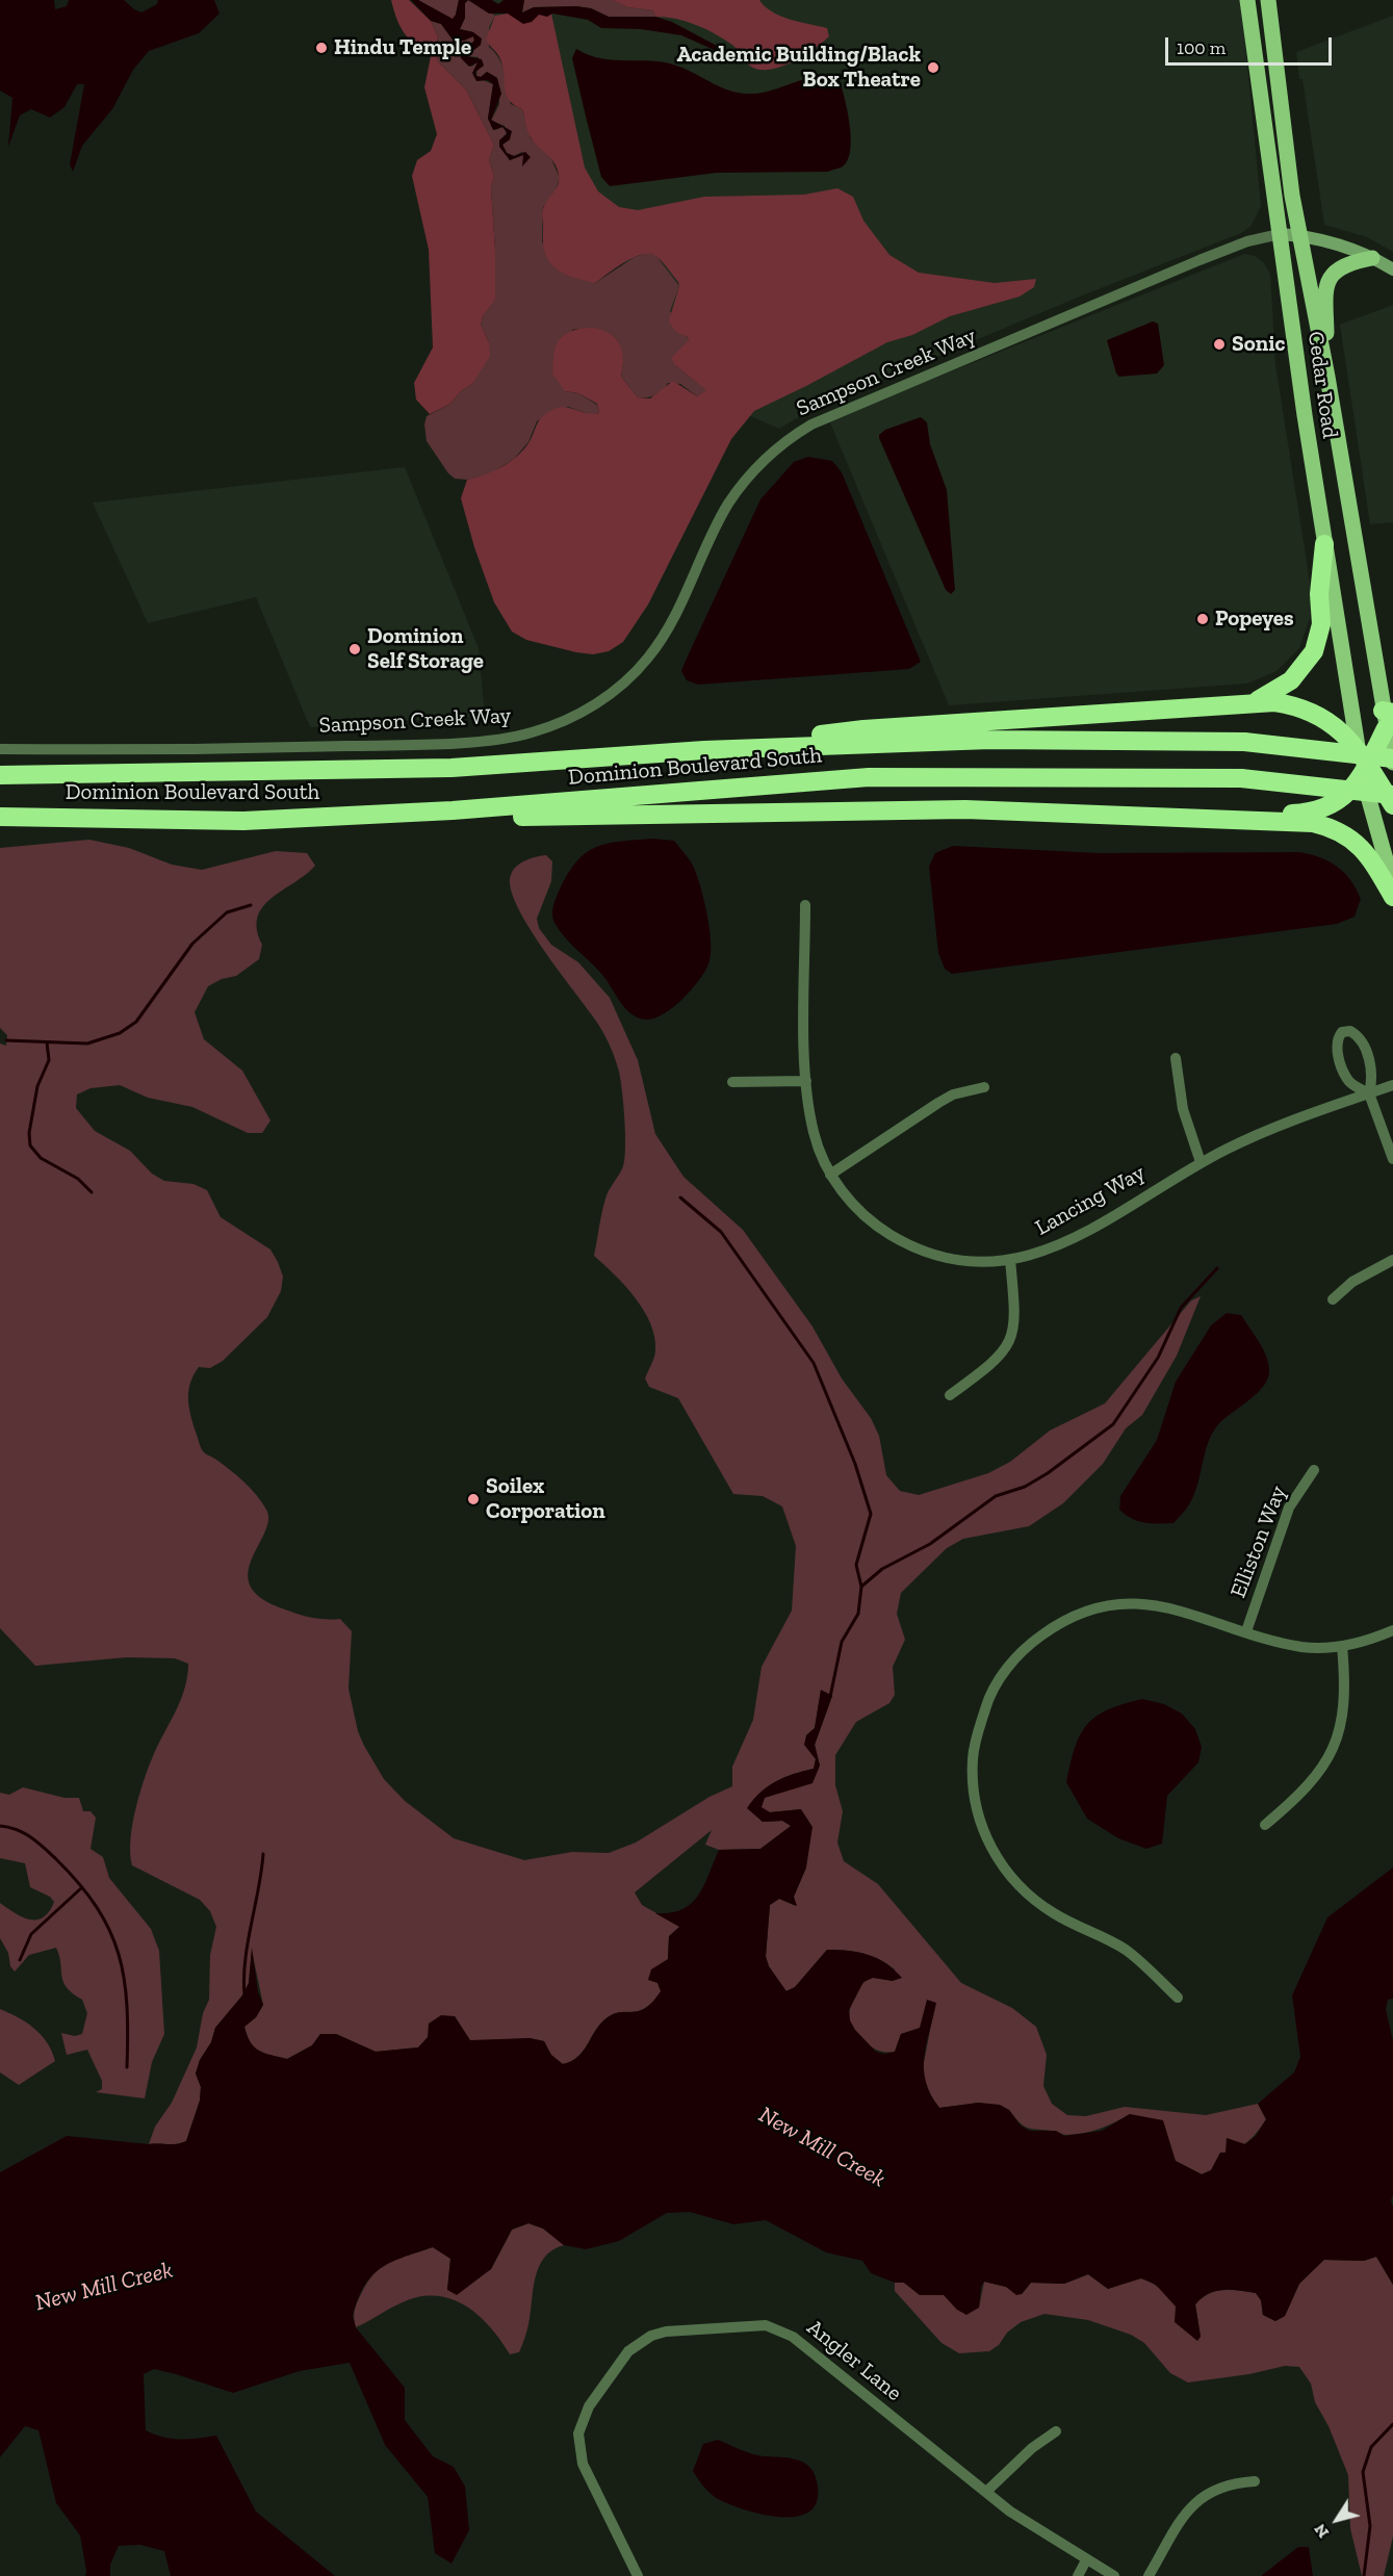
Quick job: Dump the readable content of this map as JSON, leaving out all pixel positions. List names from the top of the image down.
{
  "streets": {
    "highway": ["Dominion Boulevard South"],
    "main road": ["Cedar Road"],
    "street": [
      "Sampson Creek Way",
      "Lancing Way",
      "Elliston Way",
      "Angler Lane"
    ]
  },
  "crossings": [
    ["Sampson Creek Way", "Cedar Road"]
  ],
  "water": ["New Mill Creek"],
  "places": [
    "Hindu Temple",
    "Academic Building/Black Box Theatre",
    "Sonic",
    "Popeyes",
    "Dominion Self Storage",
    "Soilex Corporation"
  ],
  "scale_bar": "100 m",
  "north": "bottom left"
}
